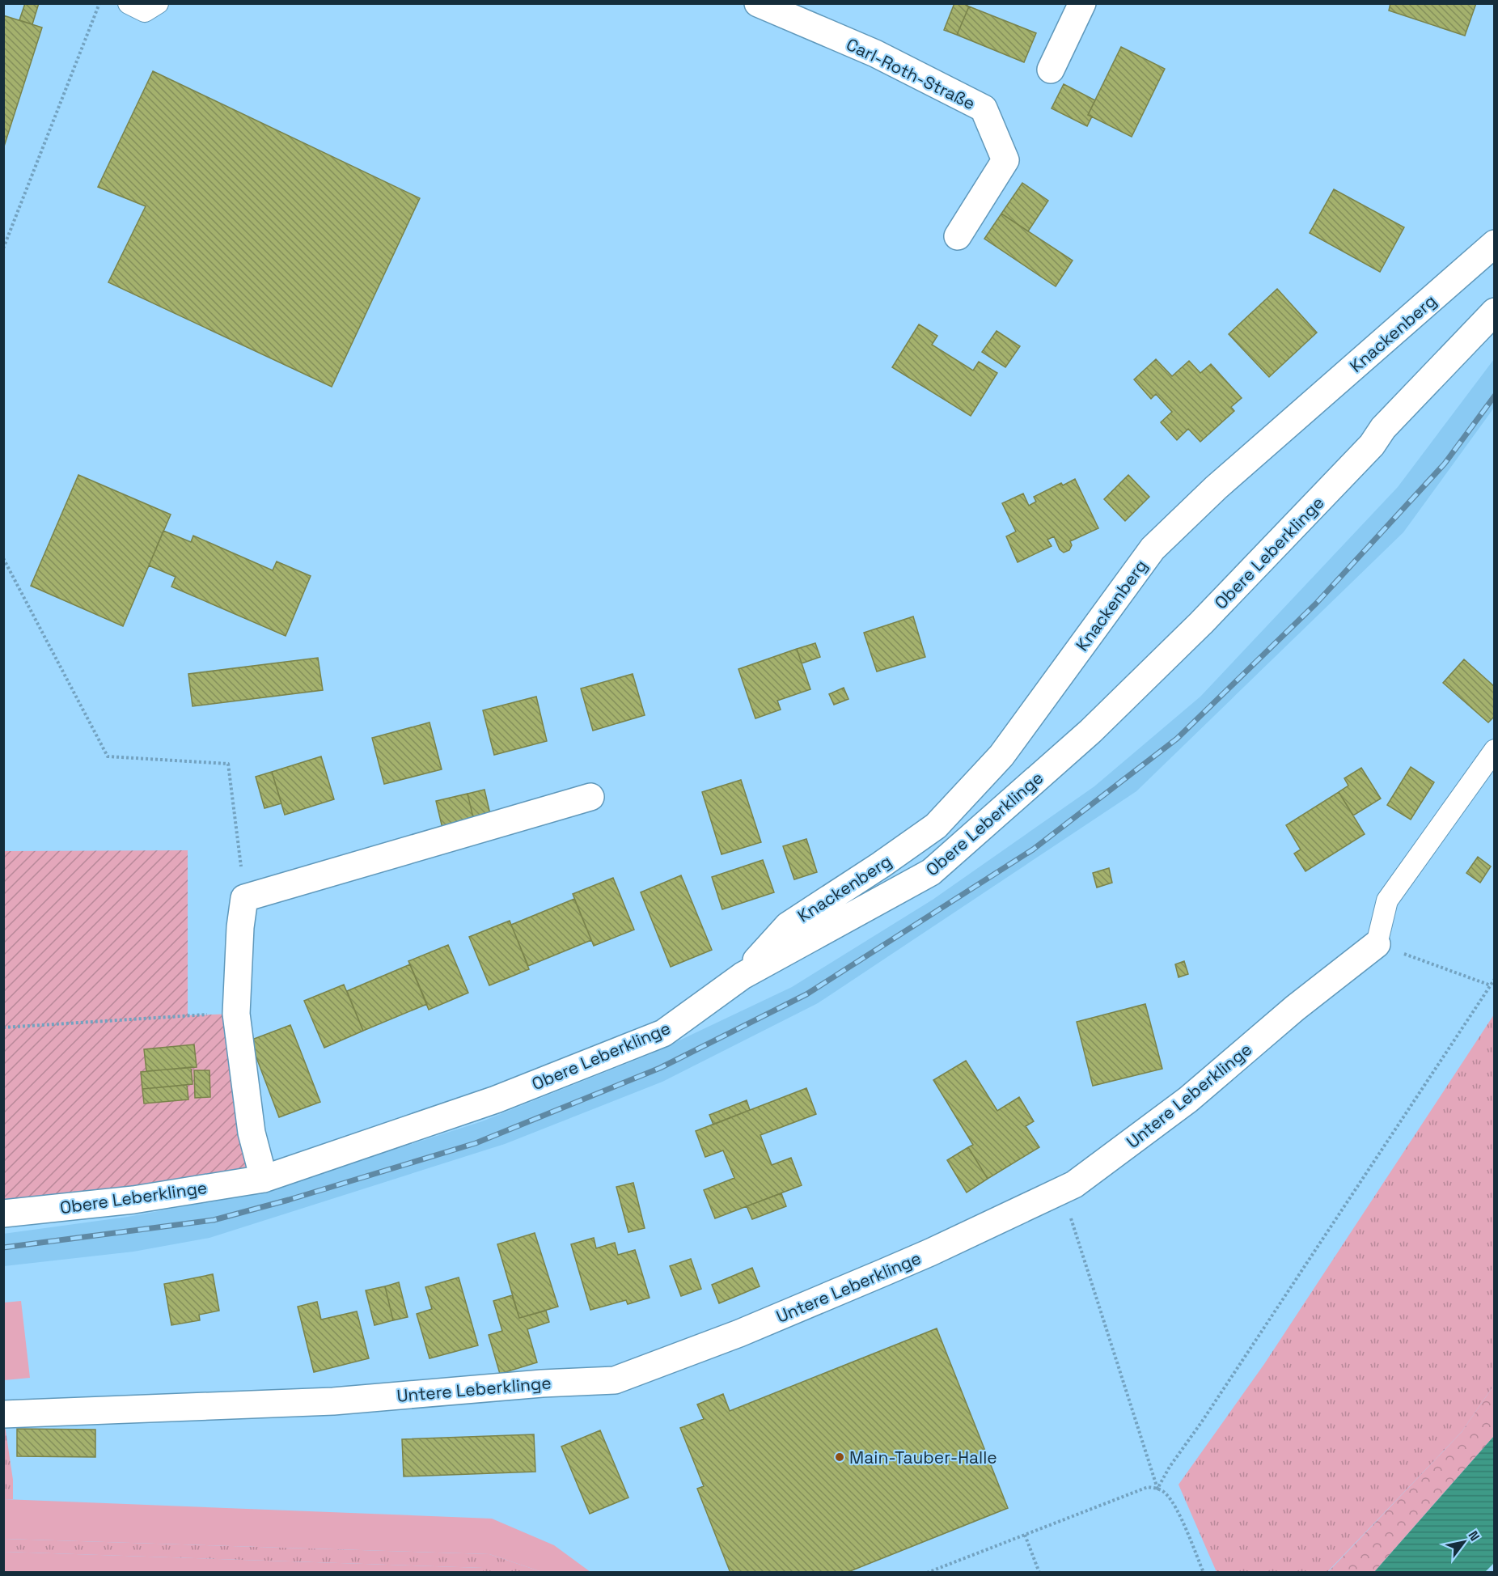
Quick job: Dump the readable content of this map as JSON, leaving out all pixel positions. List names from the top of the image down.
{
  "streets": {
    "street": [
      "Carl-Roth-Straße",
      "Knackenberg",
      "Obere Leberklinge",
      "Untere Leberklinge"
    ]
  },
  "crossings": [
    ["Knackenberg", "Obere Leberklinge"]
  ],
  "places": ["Main-Tauber-Halle"],
  "north": "top right"
}
